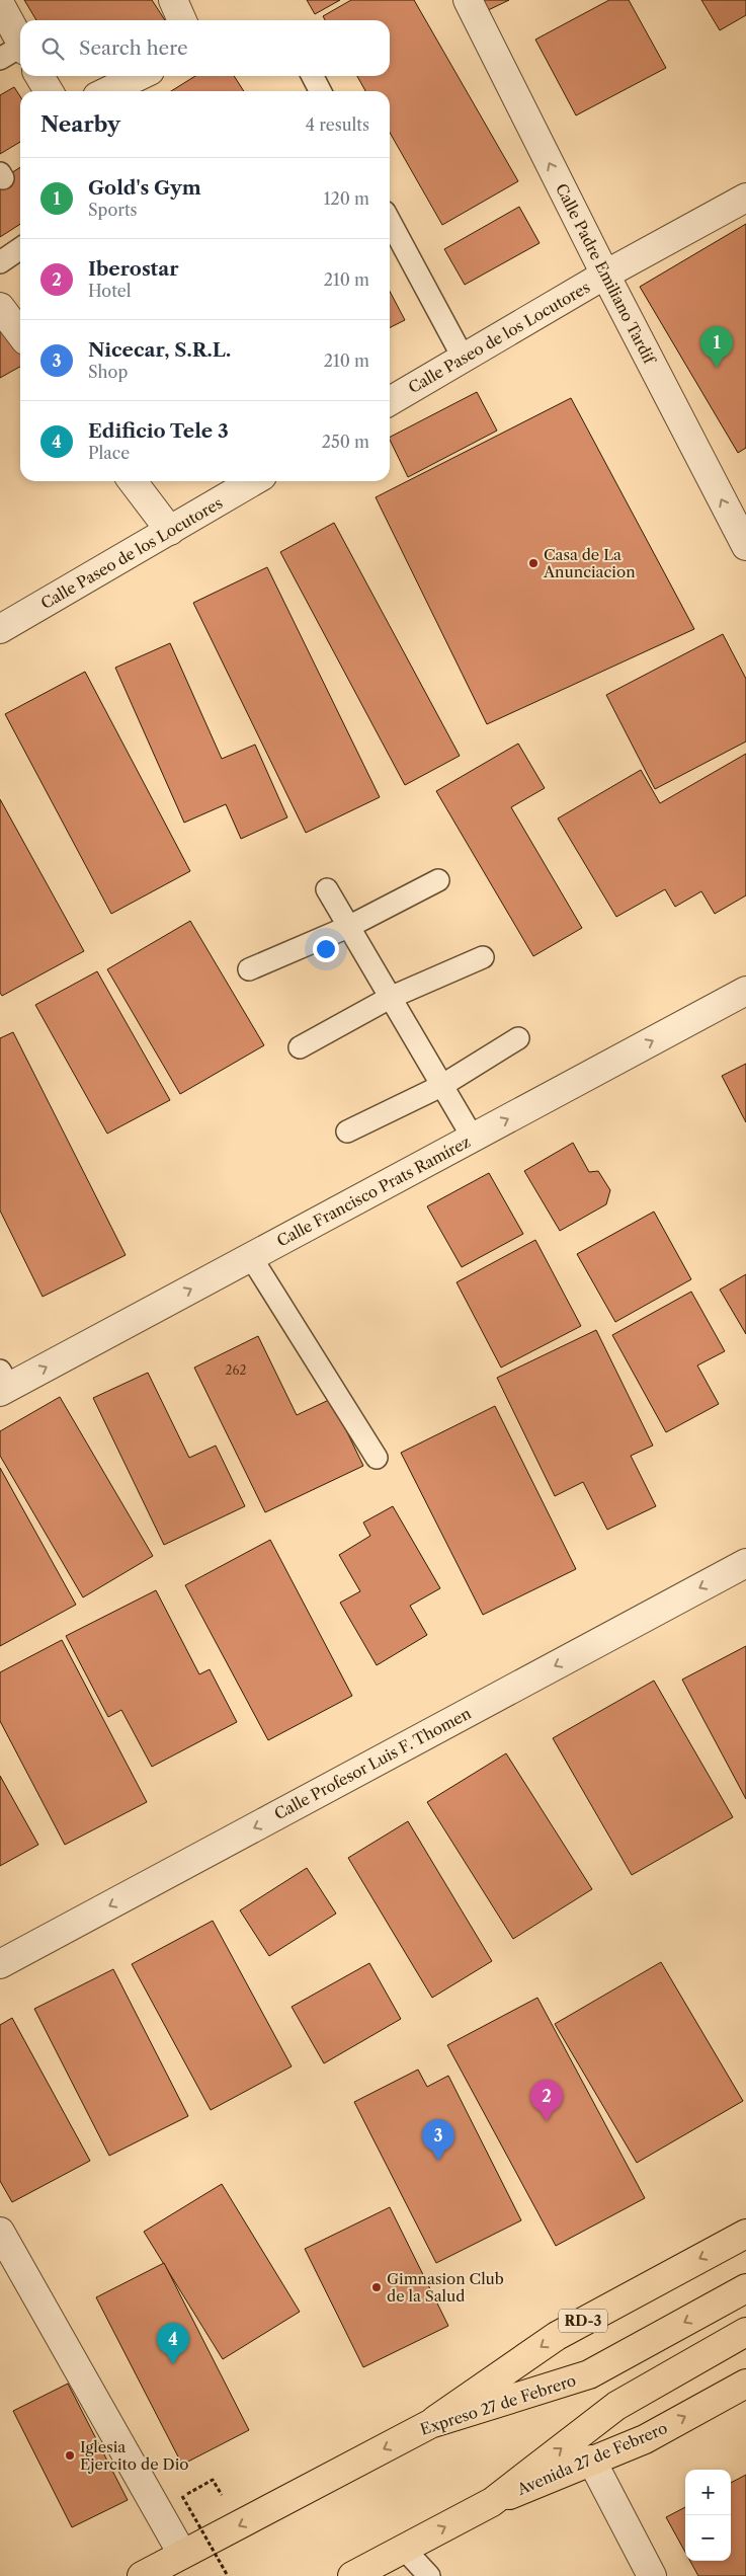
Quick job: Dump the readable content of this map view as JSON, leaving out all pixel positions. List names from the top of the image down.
{
  "streets": {
    "main road": ["RD-3", "Expreso 27 de Febrero", "Avenida 27 de Febrero"],
    "street": [
      "Calle Padre Emiliano Tardif",
      "Calle Paseo de los Locutores",
      "Calle Francisco Prats Ramírez",
      "Calle Profesor Luis F. Thomen"
    ]
  },
  "crossings": [
    ["Calle Padre Emiliano Tardif", "Calle Paseo de los Locutores"],
    ["RD-3", "Expreso 27 de Febrero"]
  ],
  "one_way": ["Calle Padre Emiliano Tardif", "Calle Francisco Prats Ramírez", "Calle Profesor Luis F. Thomen"],
  "places": ["Casa de La Anunciacion", "Gimnasion Club de la Salud", "Iglesia Ejercito de Dio"],
  "house_numbers": ["262"],
  "page": {
    "search": "Search here",
    "heading": ["Nearby", "4 results"],
    "list": [
      {
        "mark": "1",
        "name": "Gold's Gym",
        "note": "Sports",
        "value": "120 m"
      },
      {
        "mark": "2",
        "name": "Iberostar",
        "note": "Hotel",
        "value": "210 m"
      },
      {
        "mark": "3",
        "name": "Nicecar, S.R.L.",
        "note": "Shop",
        "value": "210 m"
      },
      {
        "mark": "4",
        "name": "Edificio Tele 3",
        "note": "Place",
        "value": "250 m"
      }
    ],
    "pins": [
      "1",
      "2",
      "3",
      "4"
    ],
    "map_buttons": ["+", "−"]
  }
}
